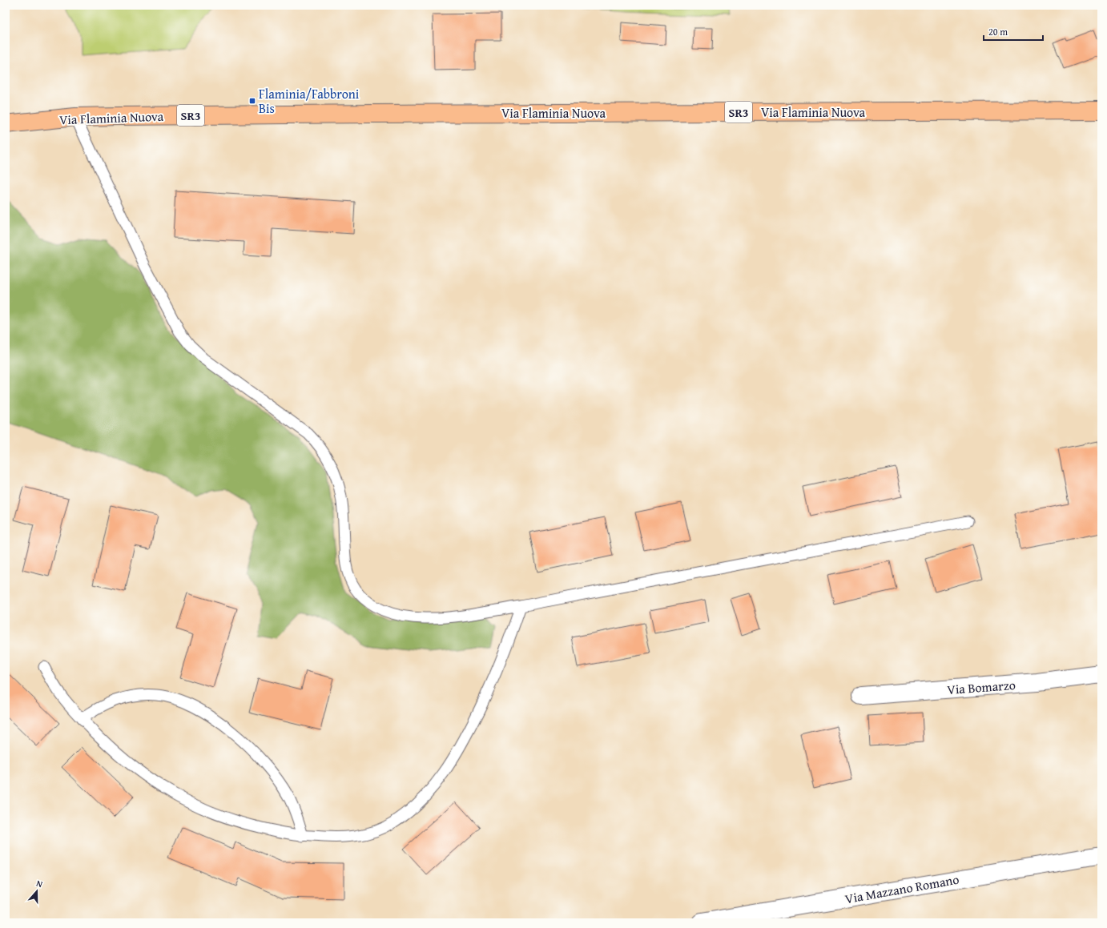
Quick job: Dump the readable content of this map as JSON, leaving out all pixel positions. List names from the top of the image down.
{
  "streets": {
    "main road": ["SR3", "Via Flaminia Nuova"],
    "street": ["Via Bomarzo", "Via Mazzano Romano"]
  },
  "places": {
    "transit": ["Flaminia/Fabbroni Bis"]
  },
  "scale_bar": "20 m",
  "north": "top"
}
